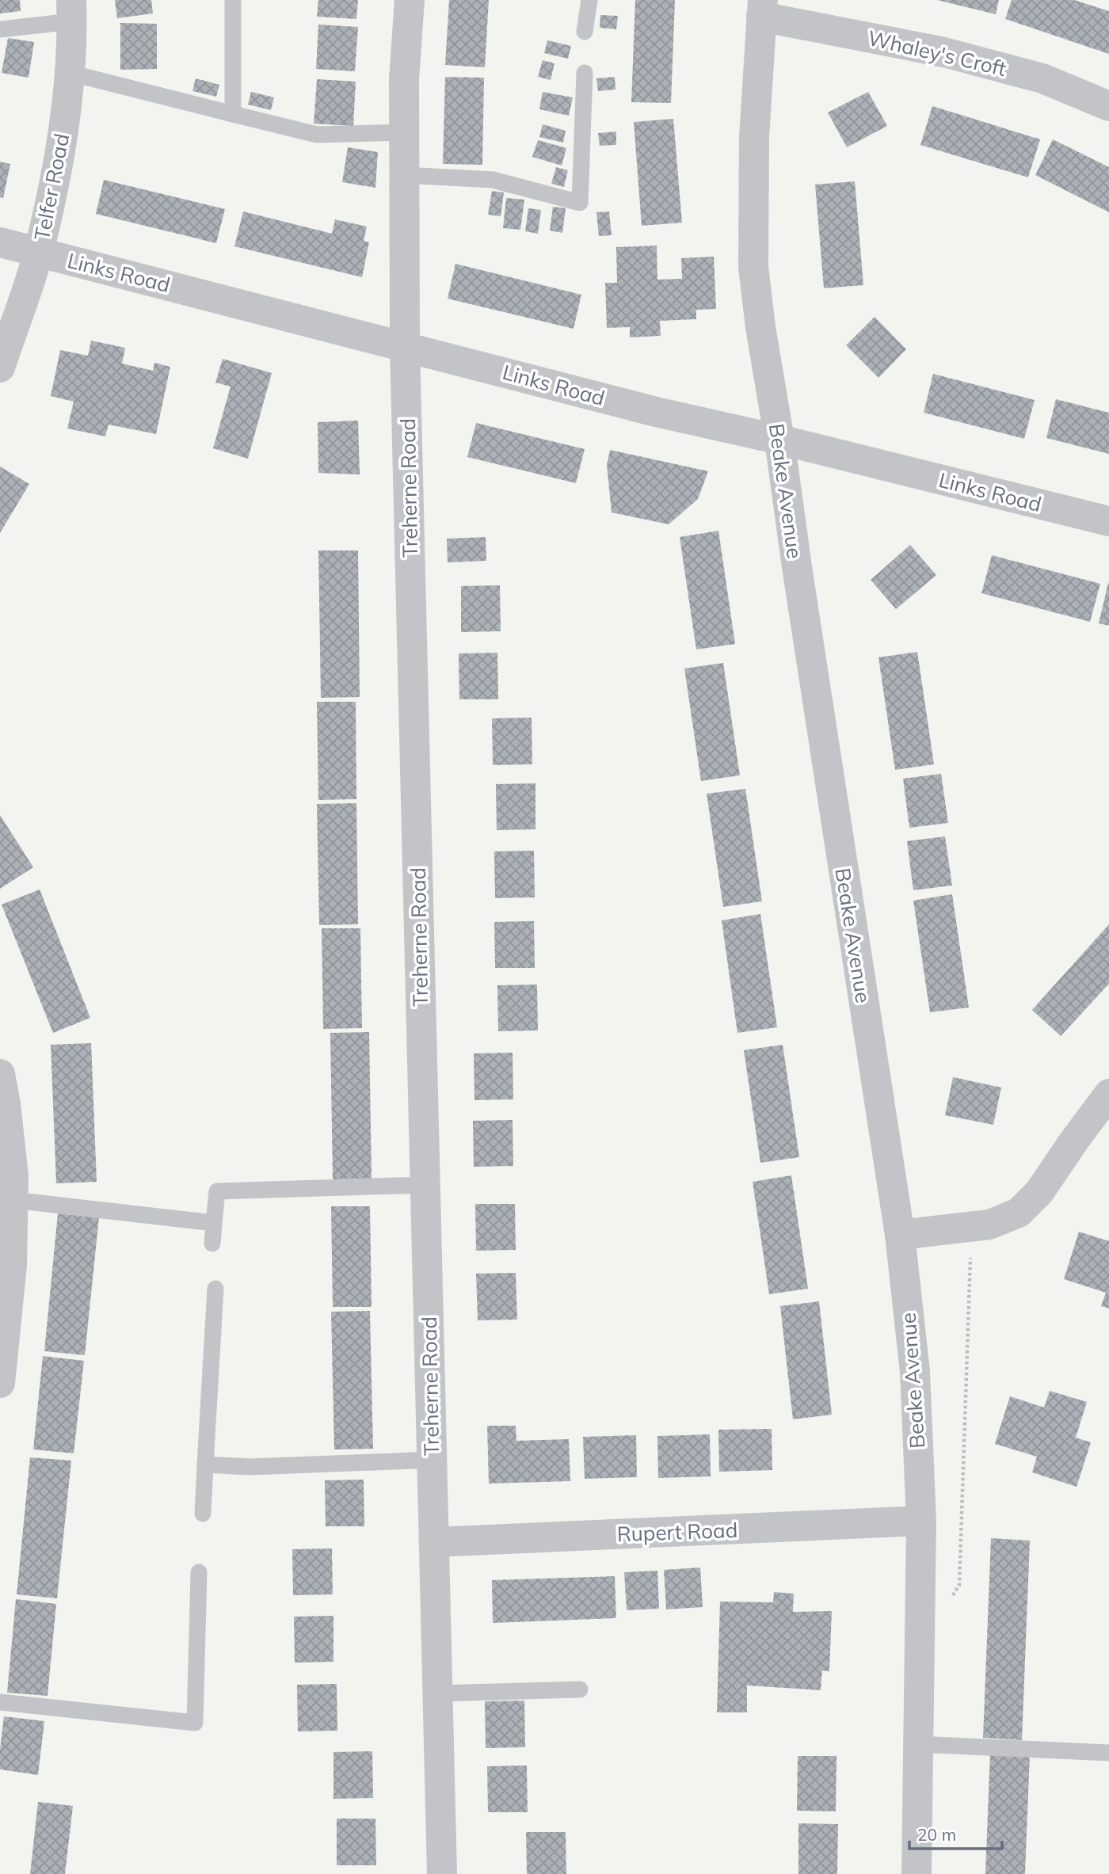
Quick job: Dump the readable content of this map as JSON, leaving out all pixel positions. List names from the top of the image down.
{
  "streets": {
    "street": [
      "Whaley's Croft",
      "Telfer Road",
      "Links Road",
      "Treherne Road",
      "Beake Avenue",
      "Rupert Road"
    ]
  },
  "crossings": [
    ["Whaley's Croft", "Beake Avenue"],
    ["Telfer Road", "Links Road"],
    ["Links Road", "Treherne Road"],
    ["Links Road", "Beake Avenue"],
    ["Treherne Road", "Rupert Road"],
    ["Beake Avenue", "Rupert Road"]
  ],
  "scale_bar": "20 m"
}
